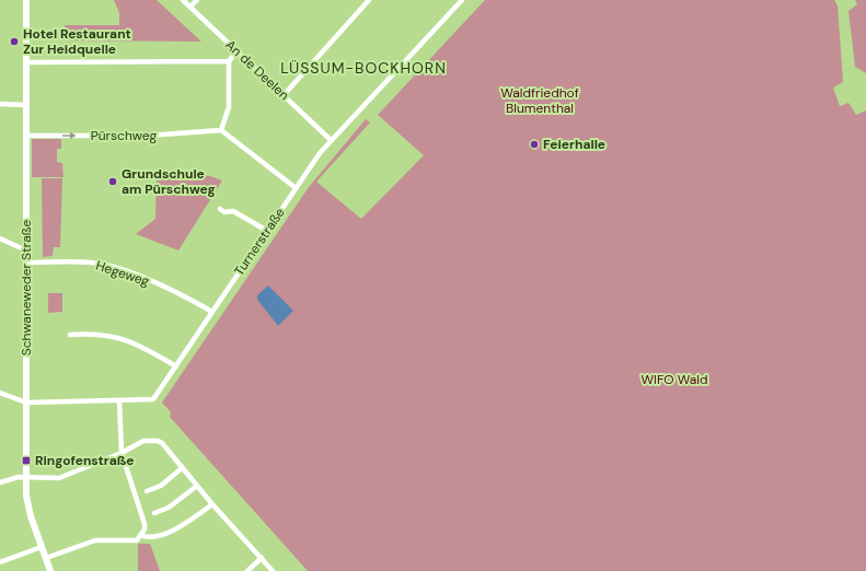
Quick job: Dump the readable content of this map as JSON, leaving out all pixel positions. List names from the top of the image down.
{
  "streets": {
    "main road": ["Schwaneweder Straße"],
    "street": [
      "An de Deelen",
      "Pürschweg",
      "Turnerstraße",
      "Hegeweg"
    ]
  },
  "crossings": [
    ["An de Deelen", "Turnerstraße"],
    ["Pürschweg", "Schwaneweder Straße"],
    ["Turnerstraße", "Hegeweg"],
    ["Turnerstraße", "Schwaneweder Straße"],
    ["Hegeweg", "Schwaneweder Straße"]
  ],
  "one_way": ["Pürschweg"],
  "districts": ["LÜSSUM-BOCKHORN"],
  "parks": ["Waldfriedhof Blumenthal", "WIFO Wald"],
  "places": {
    "other": ["Hotel Restaurant Zur Heidquelle", "Feierhalle", "Grundschule am Pürschweg"],
    "transit": ["Ringofenstraße"]
  }
}
